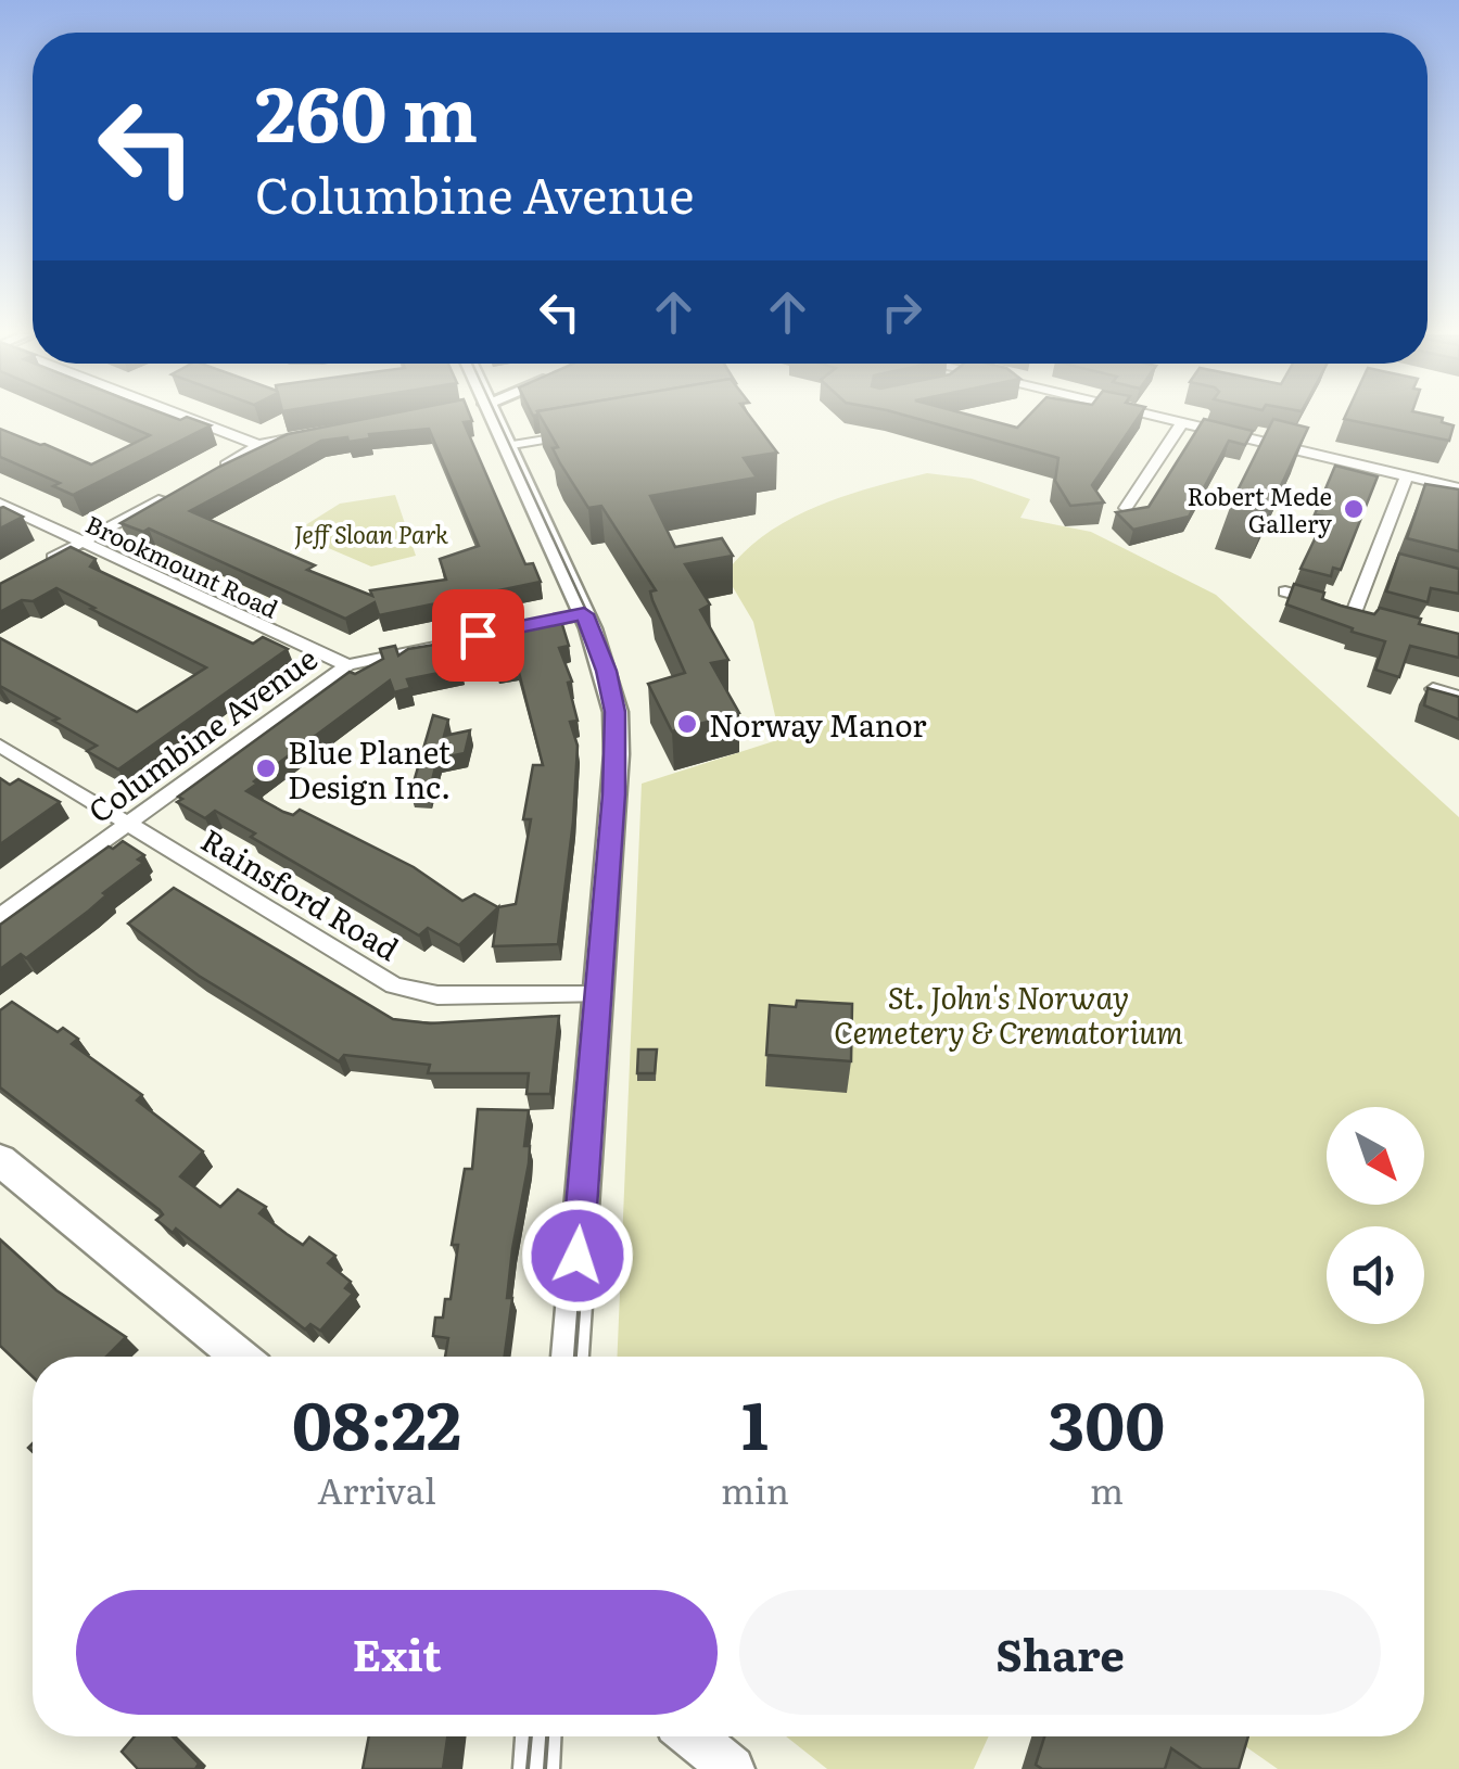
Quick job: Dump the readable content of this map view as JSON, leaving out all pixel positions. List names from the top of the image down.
{
  "streets": {
    "street": ["Brookmount Road", "Columbine Avenue", "Rainsford Road"]
  },
  "crossings": [
    ["Brookmount Road", "Columbine Avenue"],
    ["Columbine Avenue", "Rainsford Road"]
  ],
  "parks": ["Jeff Sloan Park", "St. John's Norway Cemetery & Crematorium"],
  "places": ["Robert Mede Gallery", "Norway Manor", "Blue Planet Design Inc."],
  "north": "bottom right",
  "page": {
    "turn": ["260 m", "Columbine Avenue"],
    "eta": [
      "08:22",
      "Arrival",
      "1",
      "min",
      "300",
      "m"
    ],
    "buttons": ["Exit", "Share"]
  }
}
